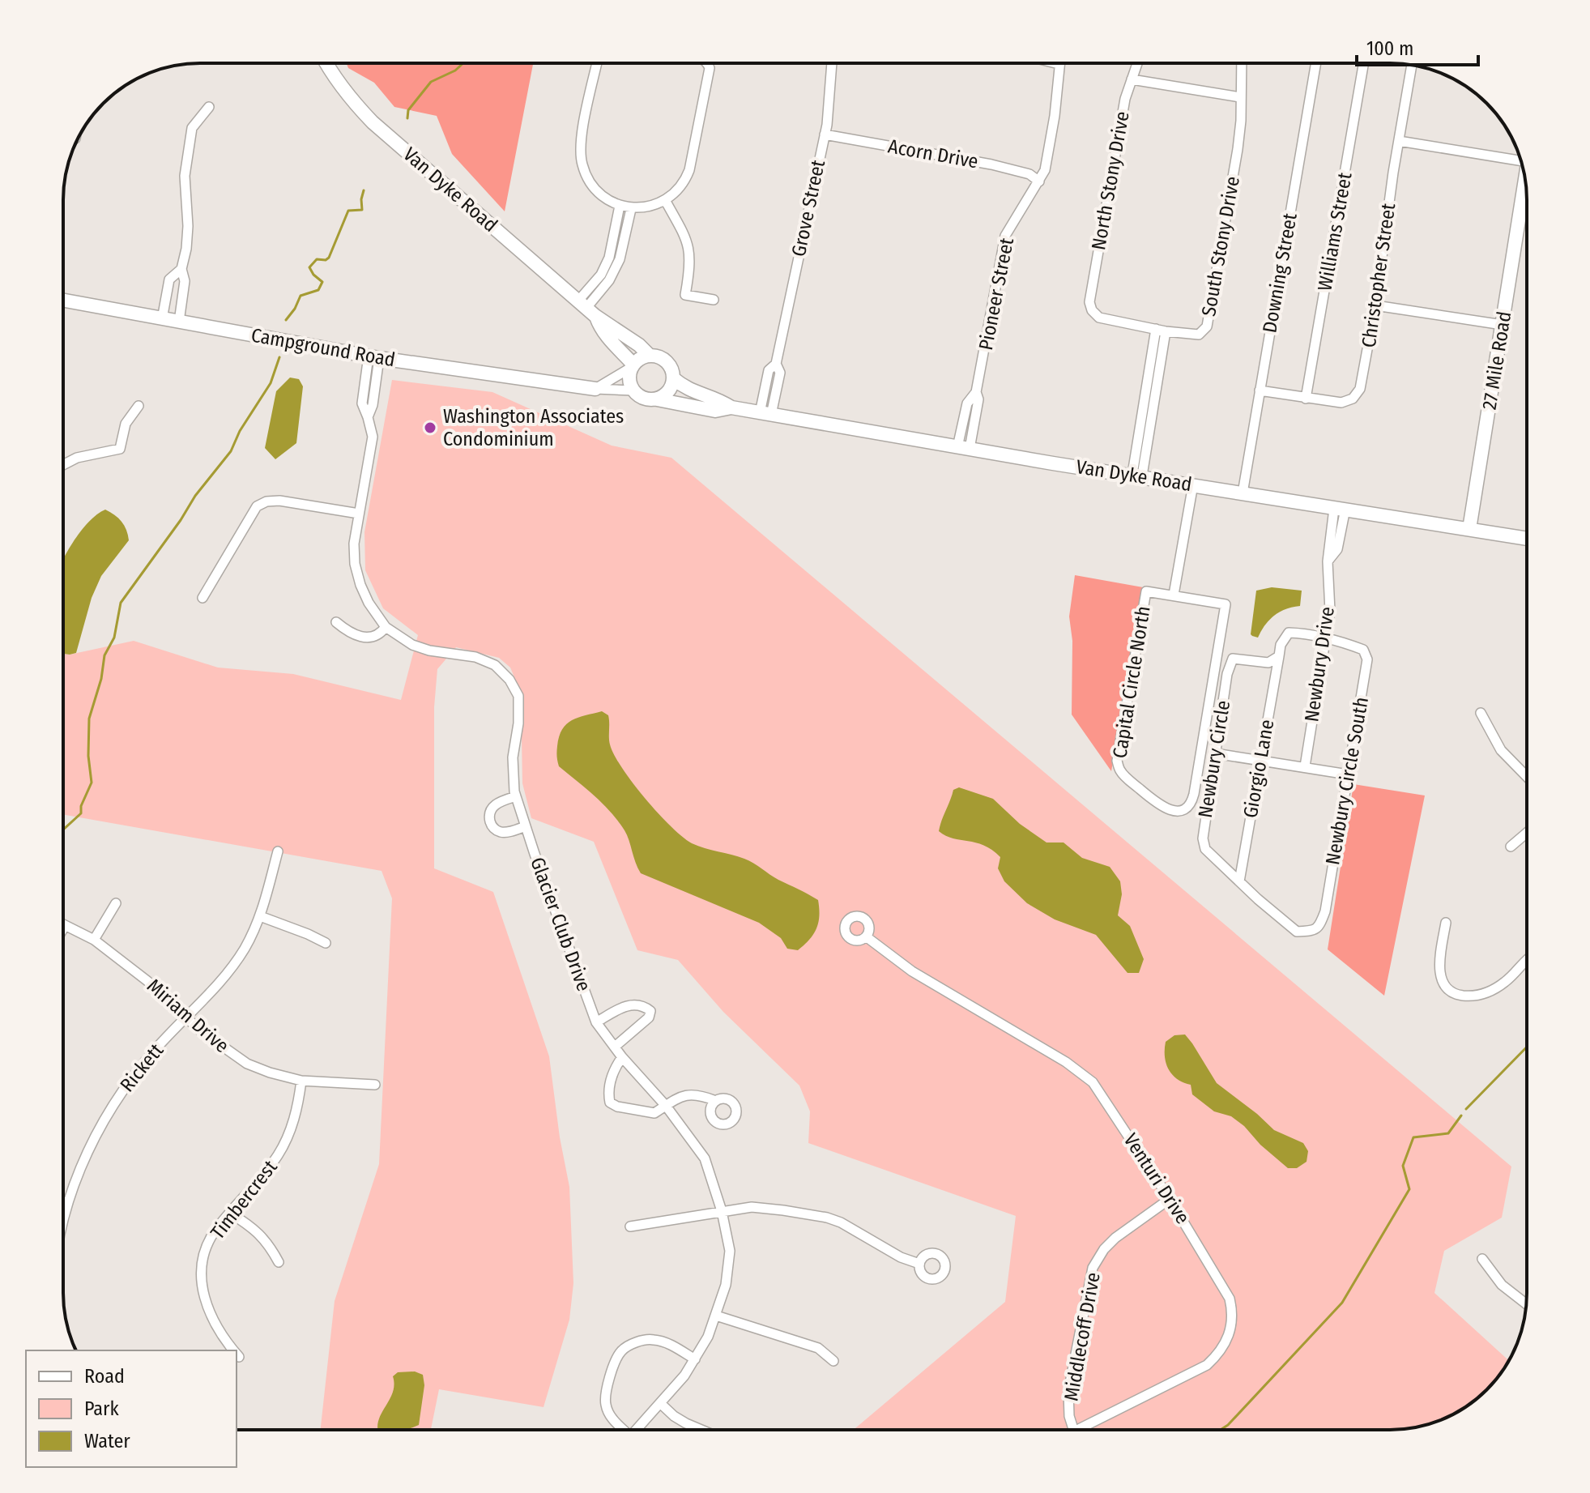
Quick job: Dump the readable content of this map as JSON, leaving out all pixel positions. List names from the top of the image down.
{
  "streets": {
    "street": [
      "Acorn Drive",
      "North Stony Drive",
      "Van Dyke Road",
      "Grove Street",
      "Williams Street",
      "South Stony Drive",
      "Downing Street",
      "Christopher Street",
      "Pioneer Street",
      "Campground Road",
      "27 Mile Road",
      "Newbury Drive",
      "Capital Circle North",
      "Newbury Circle",
      "Giorgio Lane",
      "Newbury Circle South",
      "Glacier Club Drive",
      "Miriam Drive",
      "Rickett",
      "Venturi Drive",
      "Timbercrest",
      "Middlecoff Drive"
    ]
  },
  "crossings": [
    ["Acorn Drive", "Grove Street"],
    ["Acorn Drive", "Pioneer Street"],
    ["North Stony Drive", "South Stony Drive"],
    ["Van Dyke Road", "Grove Street"],
    ["Van Dyke Road", "Downing Street"],
    ["Van Dyke Road", "Pioneer Street"],
    ["Van Dyke Road", "Campground Road"],
    ["Van Dyke Road", "27 Mile Road"],
    ["Van Dyke Road", "Newbury Drive"],
    ["Williams Street", "Christopher Street"],
    ["Downing Street", "Christopher Street"],
    ["Campground Road", "Glacier Club Drive"],
    ["Newbury Drive", "Newbury Circle South"],
    ["Newbury Circle", "Giorgio Lane"],
    ["Newbury Circle", "Newbury Circle South"],
    ["Miriam Drive", "Rickett"],
    ["Miriam Drive", "Timbercrest"],
    ["Venturi Drive", "Middlecoff Drive"]
  ],
  "places": ["Washington Associates Condominium"],
  "legend": ["Road", "Park", "Water"],
  "scale_bar": "100 m"
}
